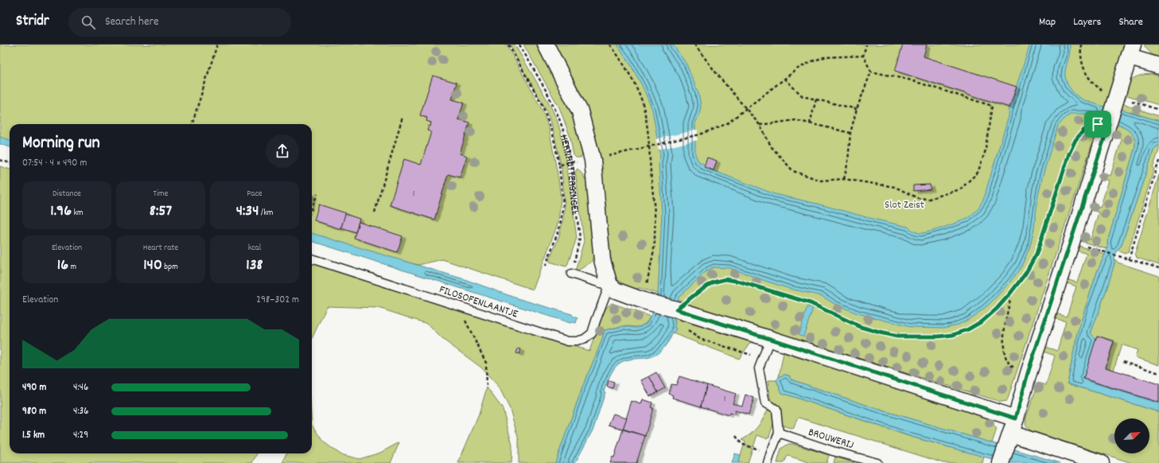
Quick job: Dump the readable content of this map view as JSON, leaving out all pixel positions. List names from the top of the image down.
{
  "streets": {
    "street": ["HERNHUTTERSINGEL"],
    "lane": ["FILOSOFENLAANTJE", "BROUWERIJ"]
  },
  "crossings": [
    ["HERNHUTTERSINGEL", "FILOSOFENLAANTJE"]
  ],
  "parks": ["Slot Zeist"],
  "house_numbers": ["1", "1"],
  "north": "top right",
  "page": {
    "header": "Stridr",
    "search": "Search here",
    "nav": ["Map", "Layers", "Share"],
    "heading": ["Morning run", "07:54 · 4 × 490 m"],
    "stats": [
      ["Distance", "1.96 km"],
      ["Time", "8:57"],
      ["Pace", "4:34 /km"],
      ["Elevation", "16 m"],
      ["Heart rate", "140 bpm"],
      ["kcal", "138"]
    ],
    "chart": ["Elevation", "298–302 m"],
    "list": [
      {
        "name": "490 m",
        "note": "4:46"
      },
      {
        "name": "980 m",
        "note": "4:36"
      },
      {
        "name": "1.5 km",
        "note": "4:29"
      }
    ]
  }
}
